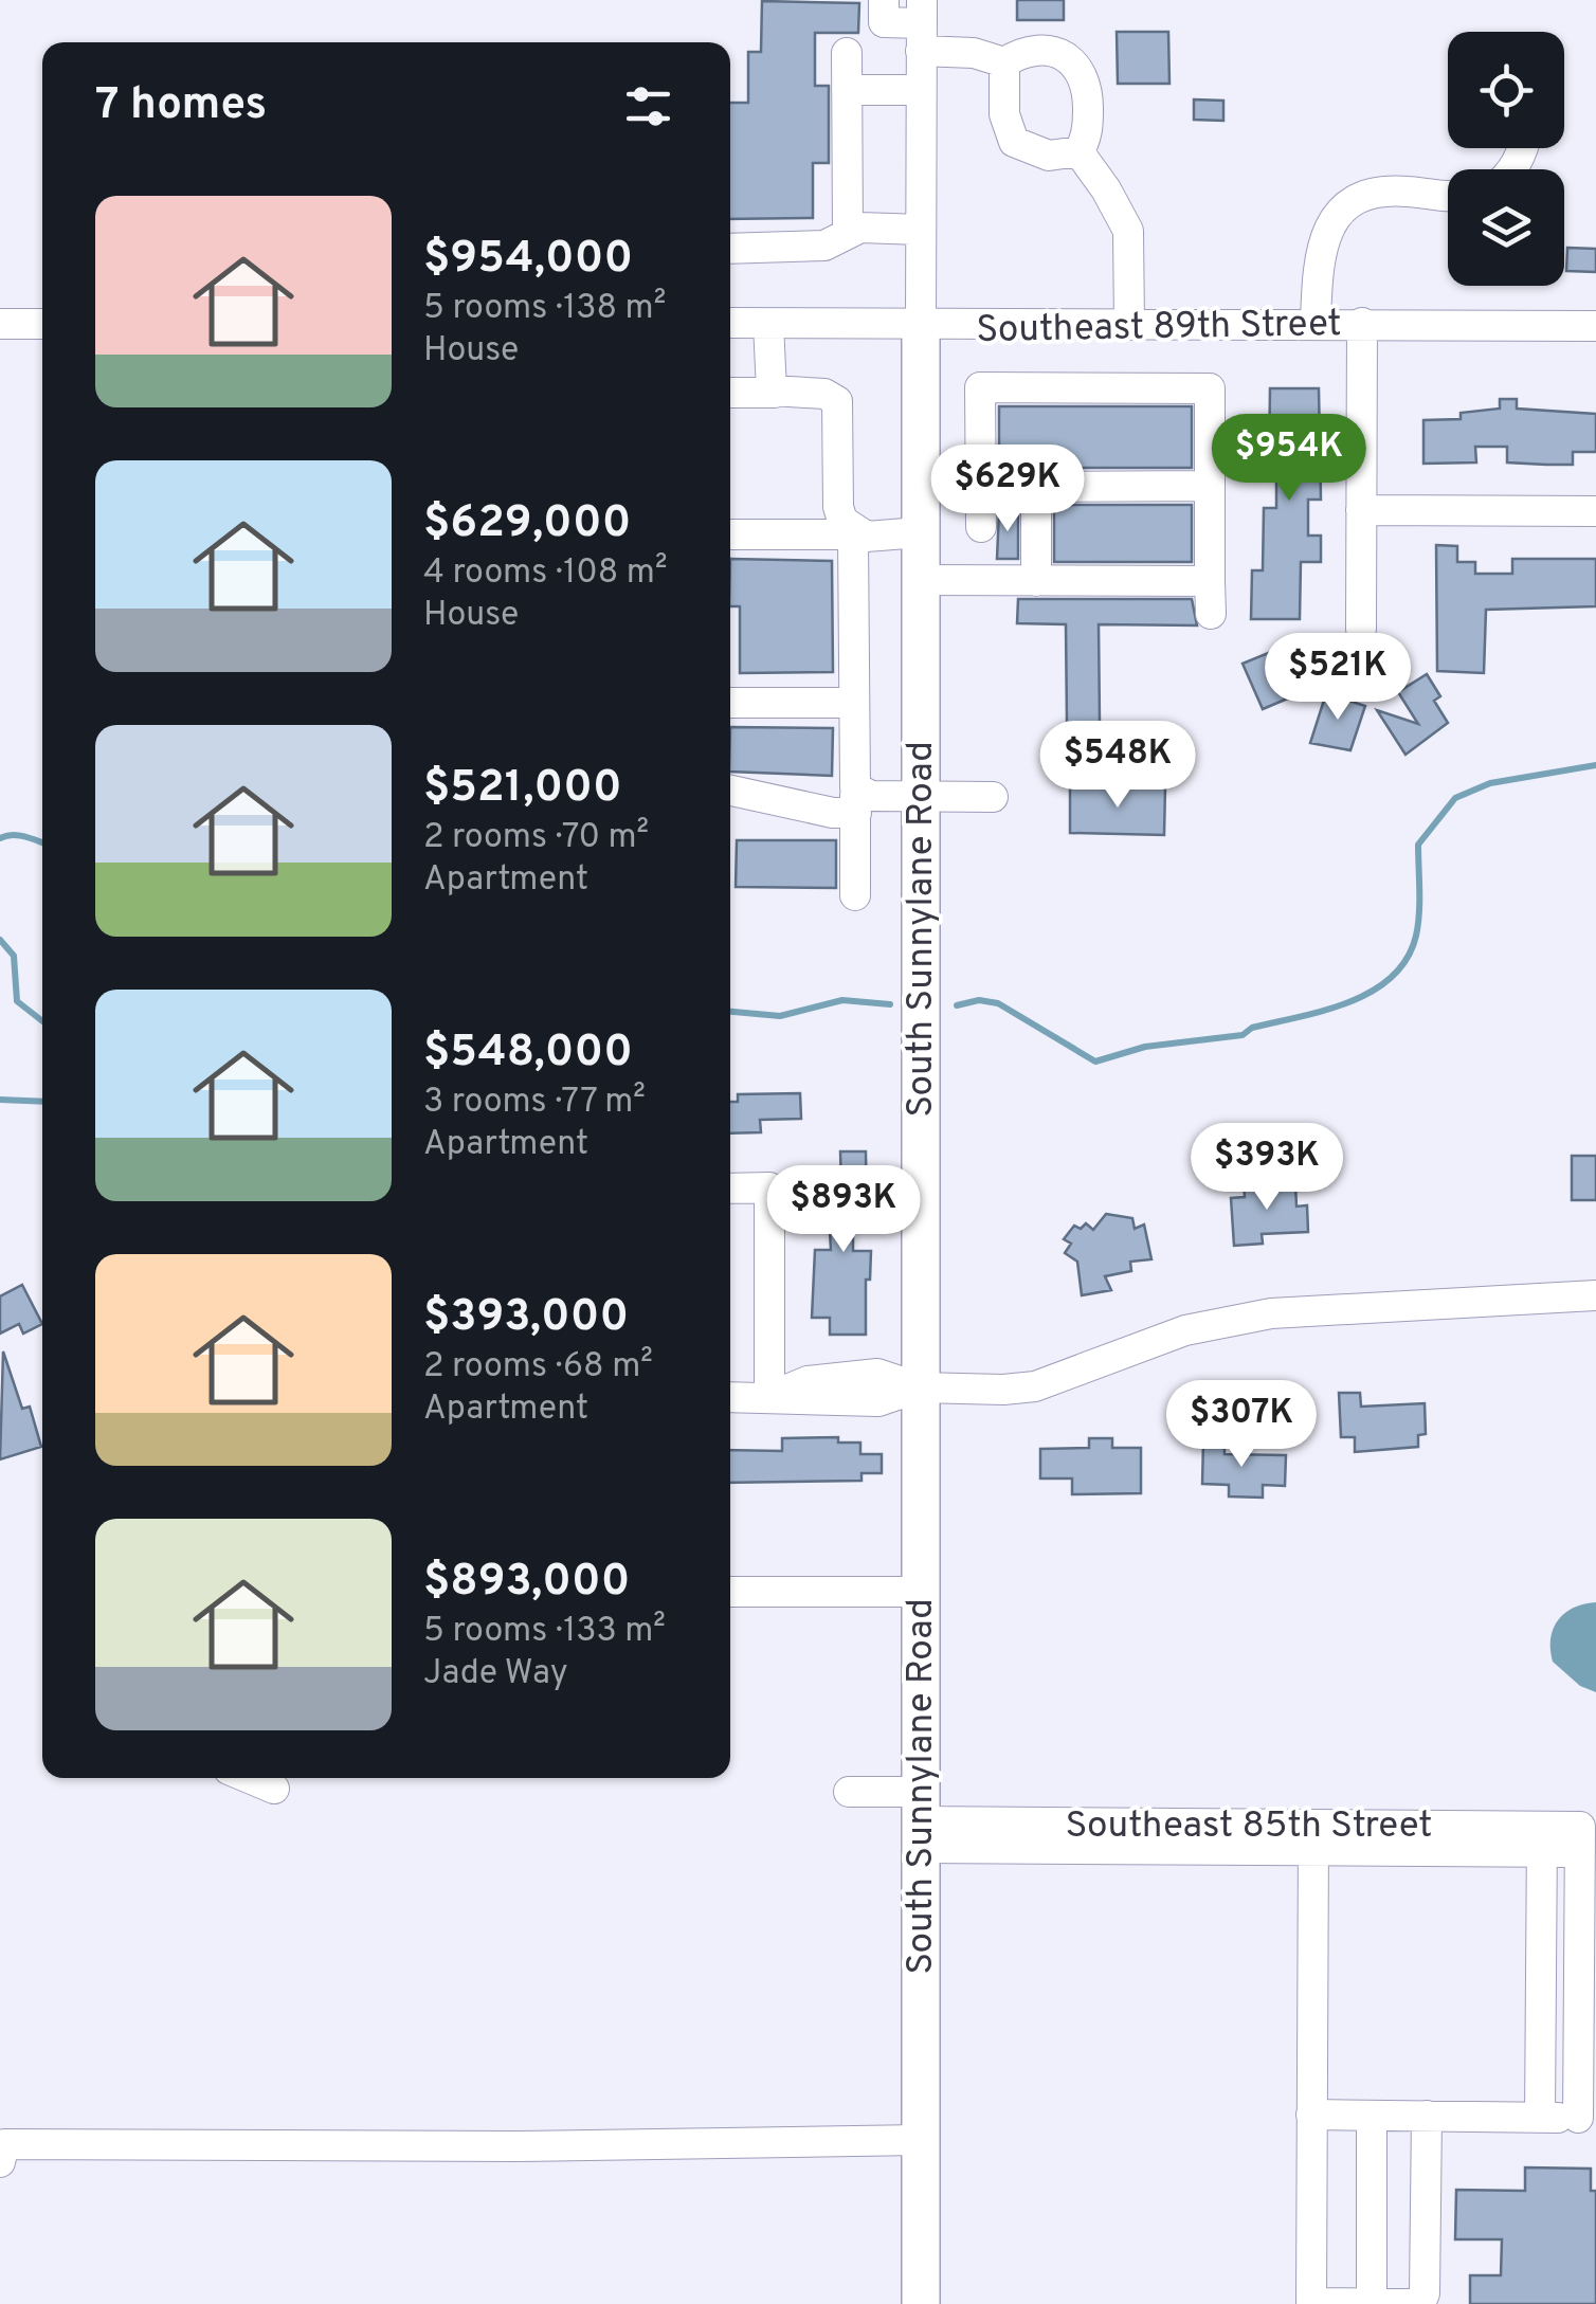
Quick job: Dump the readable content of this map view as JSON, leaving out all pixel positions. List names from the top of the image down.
{
  "streets": {
    "main road": ["South Sunnylane Road"],
    "street": ["Southeast 89th Street", "Southeast 85th Street"]
  },
  "crossings": [
    ["Southeast 89th Street", "South Sunnylane Road"],
    ["South Sunnylane Road", "Southeast 85th Street"]
  ],
  "page": {
    "heading": "7 homes",
    "list": [
      {
        "name": "$954,000",
        "note": "5 rooms · 138 m² · House"
      },
      {
        "name": "$629,000",
        "note": "4 rooms · 108 m² · House"
      },
      {
        "name": "$521,000",
        "note": "2 rooms · 70 m² · Apartment"
      },
      {
        "name": "$548,000",
        "note": "3 rooms · 77 m² · Apartment"
      },
      {
        "name": "$393,000",
        "note": "2 rooms · 68 m² · Apartment"
      },
      {
        "name": "$893,000",
        "note": "5 rooms · 133 m² · Jade Way"
      }
    ],
    "price": [
      "$954K",
      "$629K",
      "$521K",
      "$548K",
      "$393K",
      "$893K",
      "$307K"
    ]
  }
}
